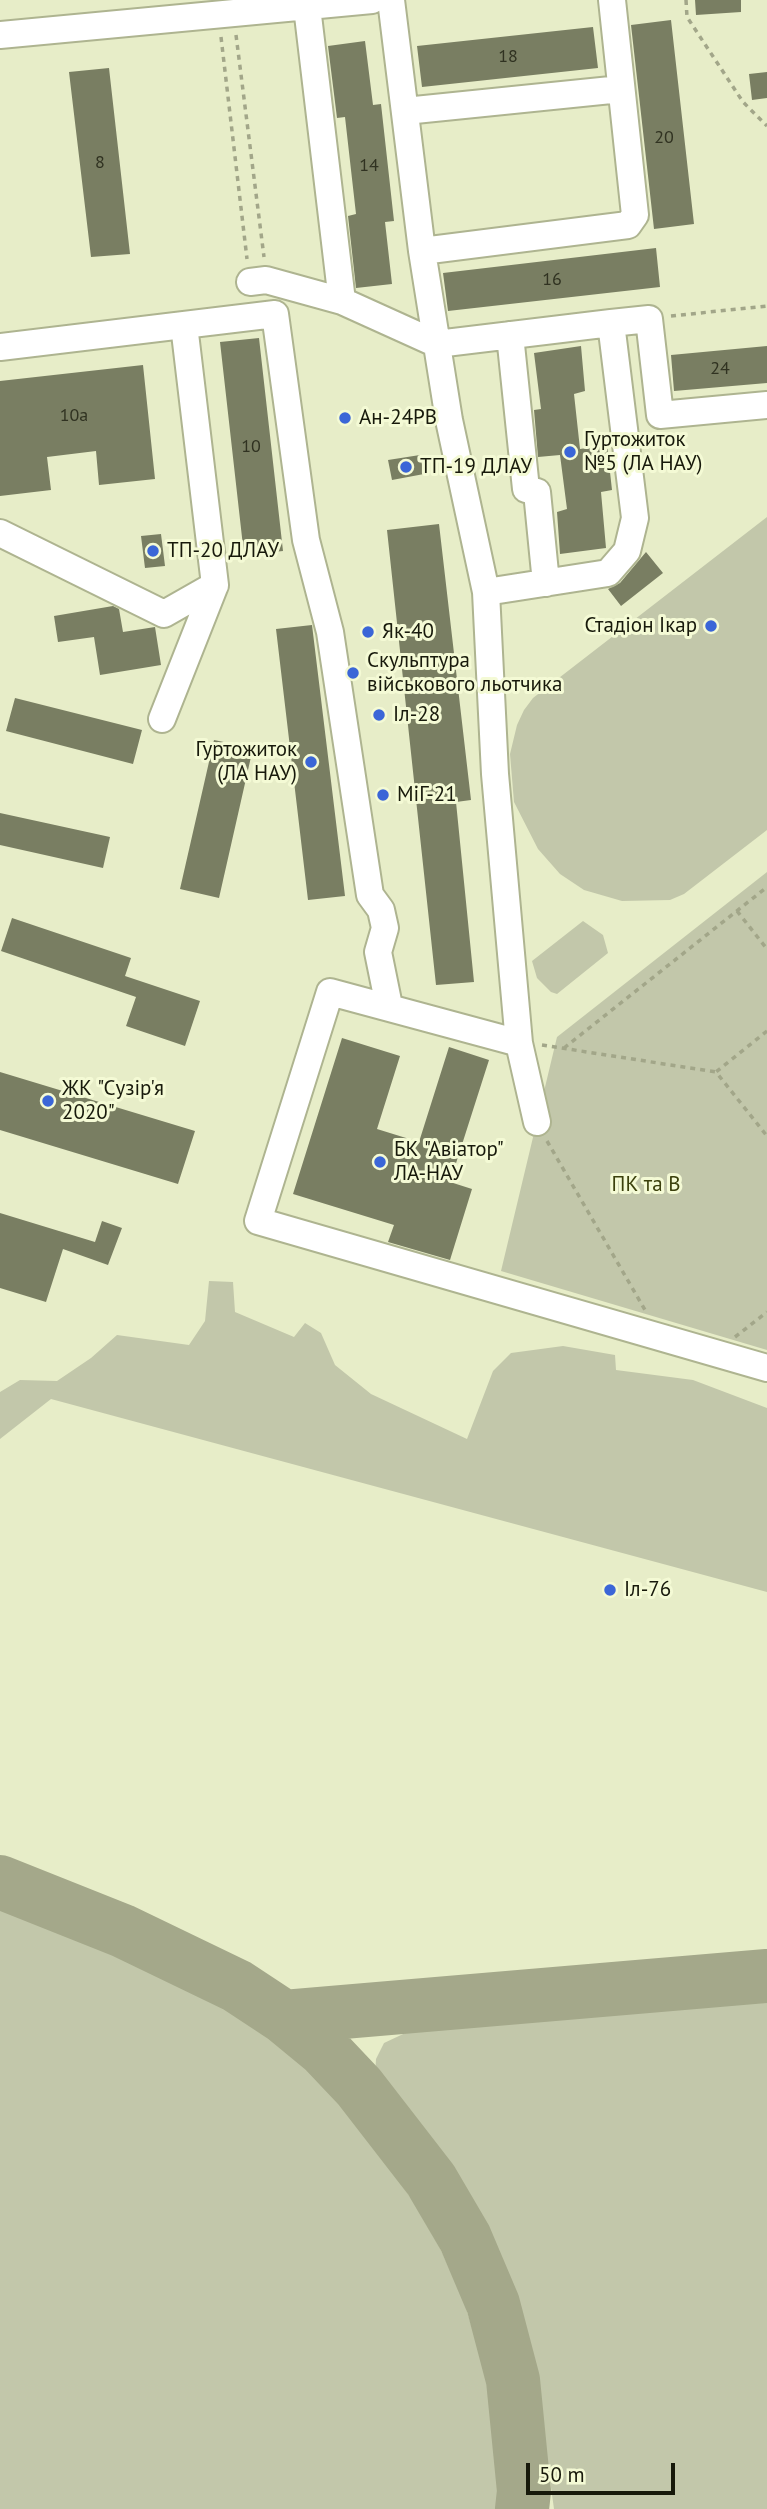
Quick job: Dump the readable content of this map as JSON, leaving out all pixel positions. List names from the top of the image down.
{
  "parks": ["ПК та В"],
  "places": [
    "Ан-24РВ",
    "Гуртожиток №5 (ЛА НАУ)",
    "ТП-19 ДЛАУ",
    "ТП-20 ДЛАУ",
    "Стадіон Ікар",
    "Як-40",
    "Скульптура військового льотчика",
    "Іл-28",
    "Гуртожиток (ЛА НАУ)",
    "МіГ-21",
    "ЖК \"Сузір'я 2020\"",
    "БК \"Авіатор\" ЛА-НАУ",
    "Іл-76"
  ],
  "house_numbers": [
    "18",
    "20",
    "8",
    "14",
    "16",
    "24",
    "10а",
    "10"
  ],
  "scale_bar": "50 m"
}
